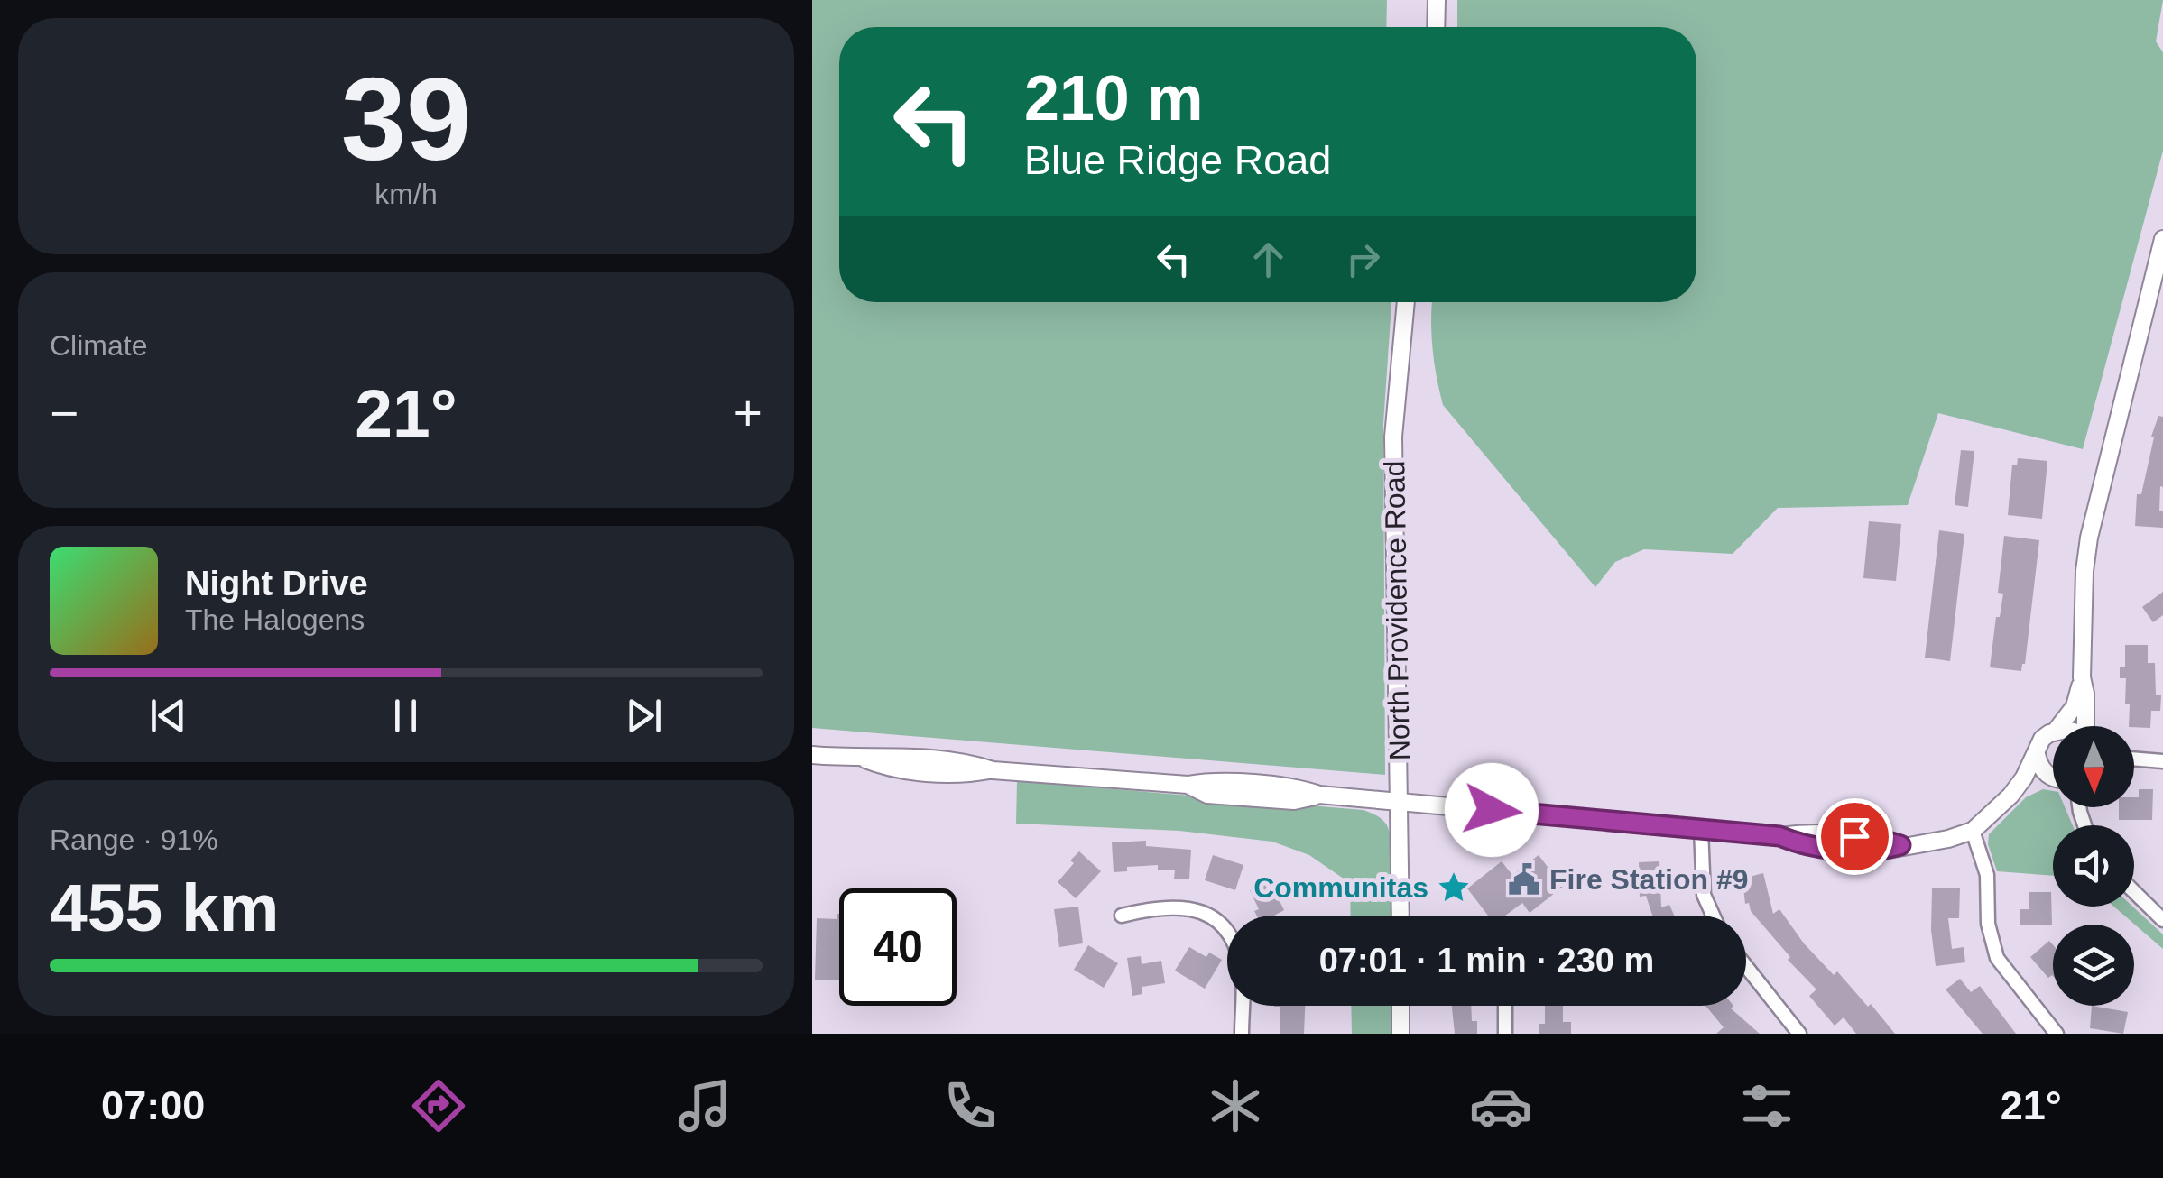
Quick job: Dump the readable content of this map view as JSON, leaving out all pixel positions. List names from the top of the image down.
{
  "streets": {
    "street": ["North Providence Road"]
  },
  "places": {
    "public building": ["Fire Station #9"],
    "place": ["Communitas"]
  },
  "north": "bottom",
  "page": {
    "tile": [
      ["39", "km/h"],
      "Climate",
      ["Range · 91%", "455 km"]
    ],
    "turn": ["210 m", "Blue Ridge Road"],
    "heat": ["−", "21°", "+"],
    "song": ["Night Drive", "The Halogens"],
    "limit": "40",
    "trip": "07:01 · 1 min · 230 m",
    "tabs": ["07:00", "21°"]
  }
}
